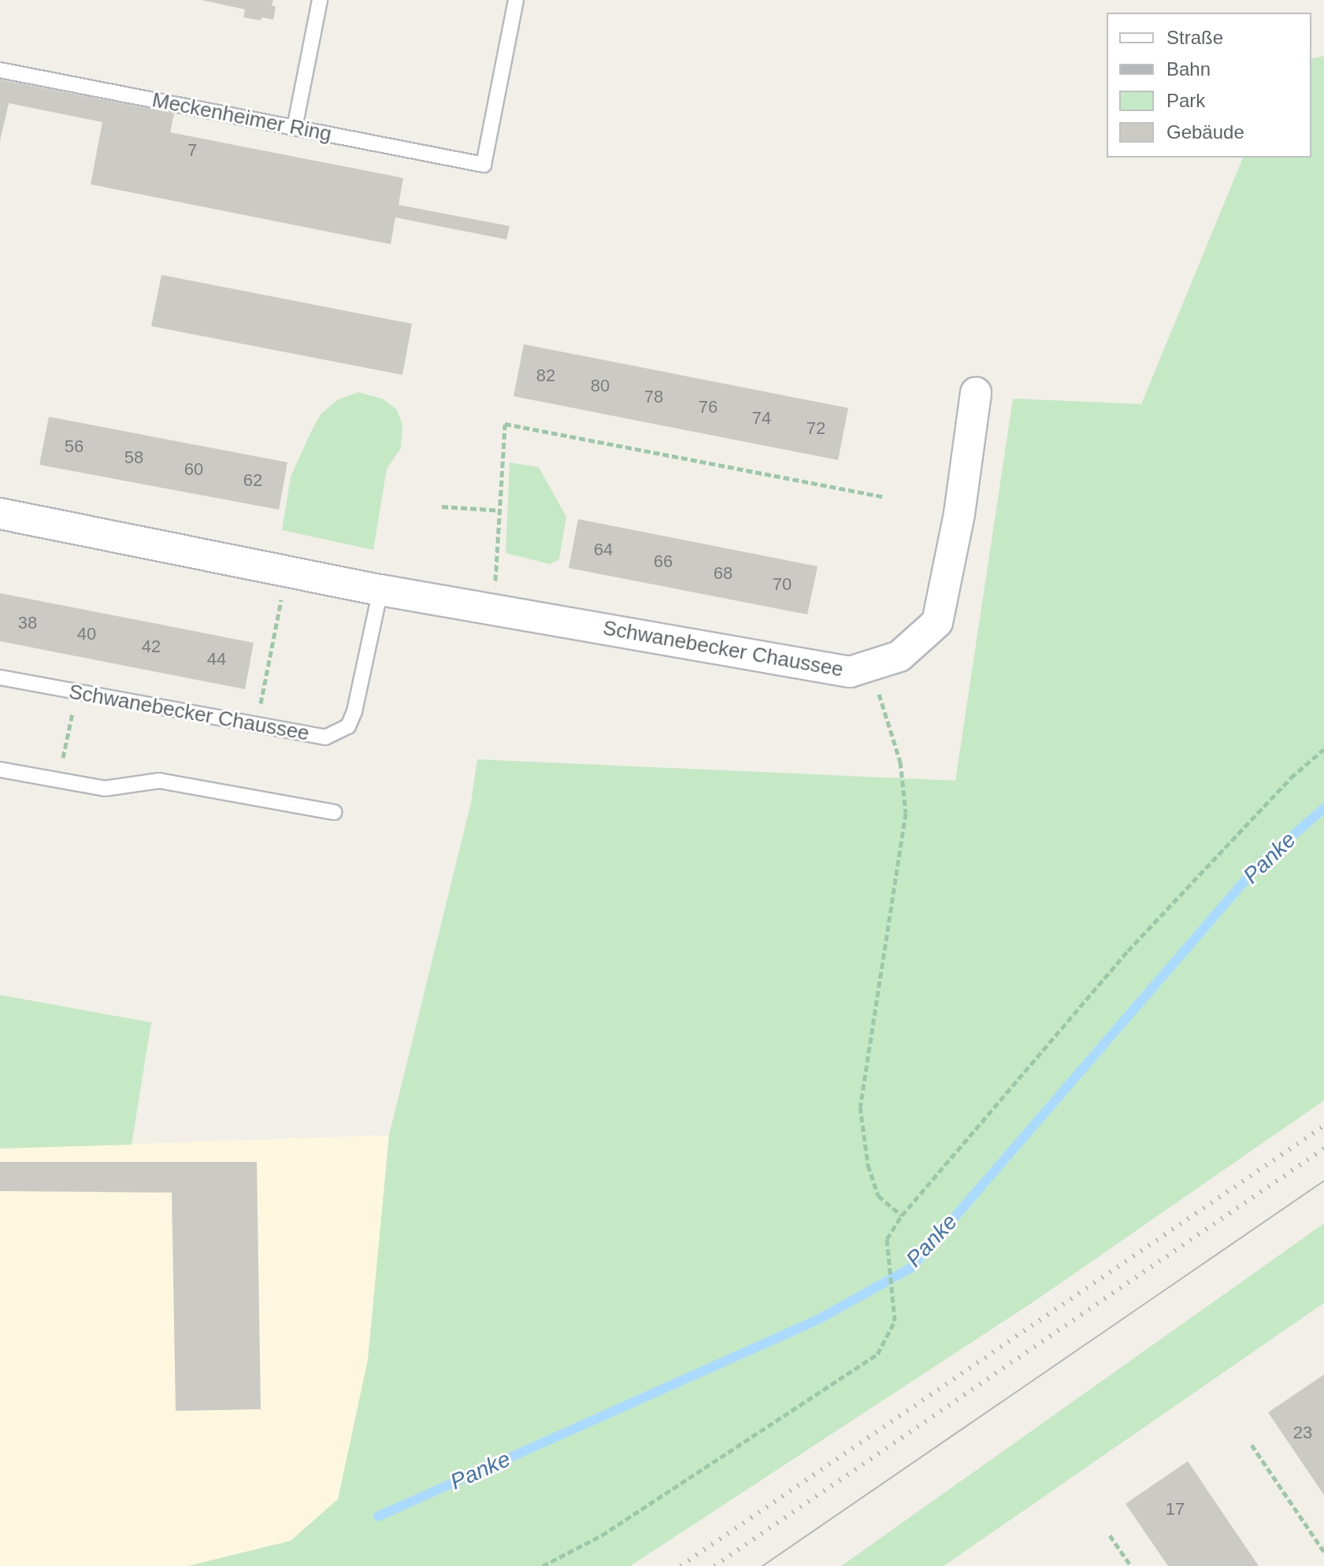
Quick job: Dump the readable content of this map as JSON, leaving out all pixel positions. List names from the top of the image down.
{
  "streets": {
    "street": ["Schwanebecker Chaussee"],
    "lane": ["Meckenheimer Ring"]
  },
  "water": ["Panke"],
  "house_numbers": [
    "7",
    "82",
    "80",
    "78",
    "76",
    "74",
    "72",
    "56",
    "58",
    "60",
    "62",
    "64",
    "66",
    "68",
    "70",
    "38",
    "40",
    "42",
    "44",
    "23",
    "17"
  ],
  "legend": [
    "Straße",
    "Bahn",
    "Park",
    "Gebäude"
  ]
}
